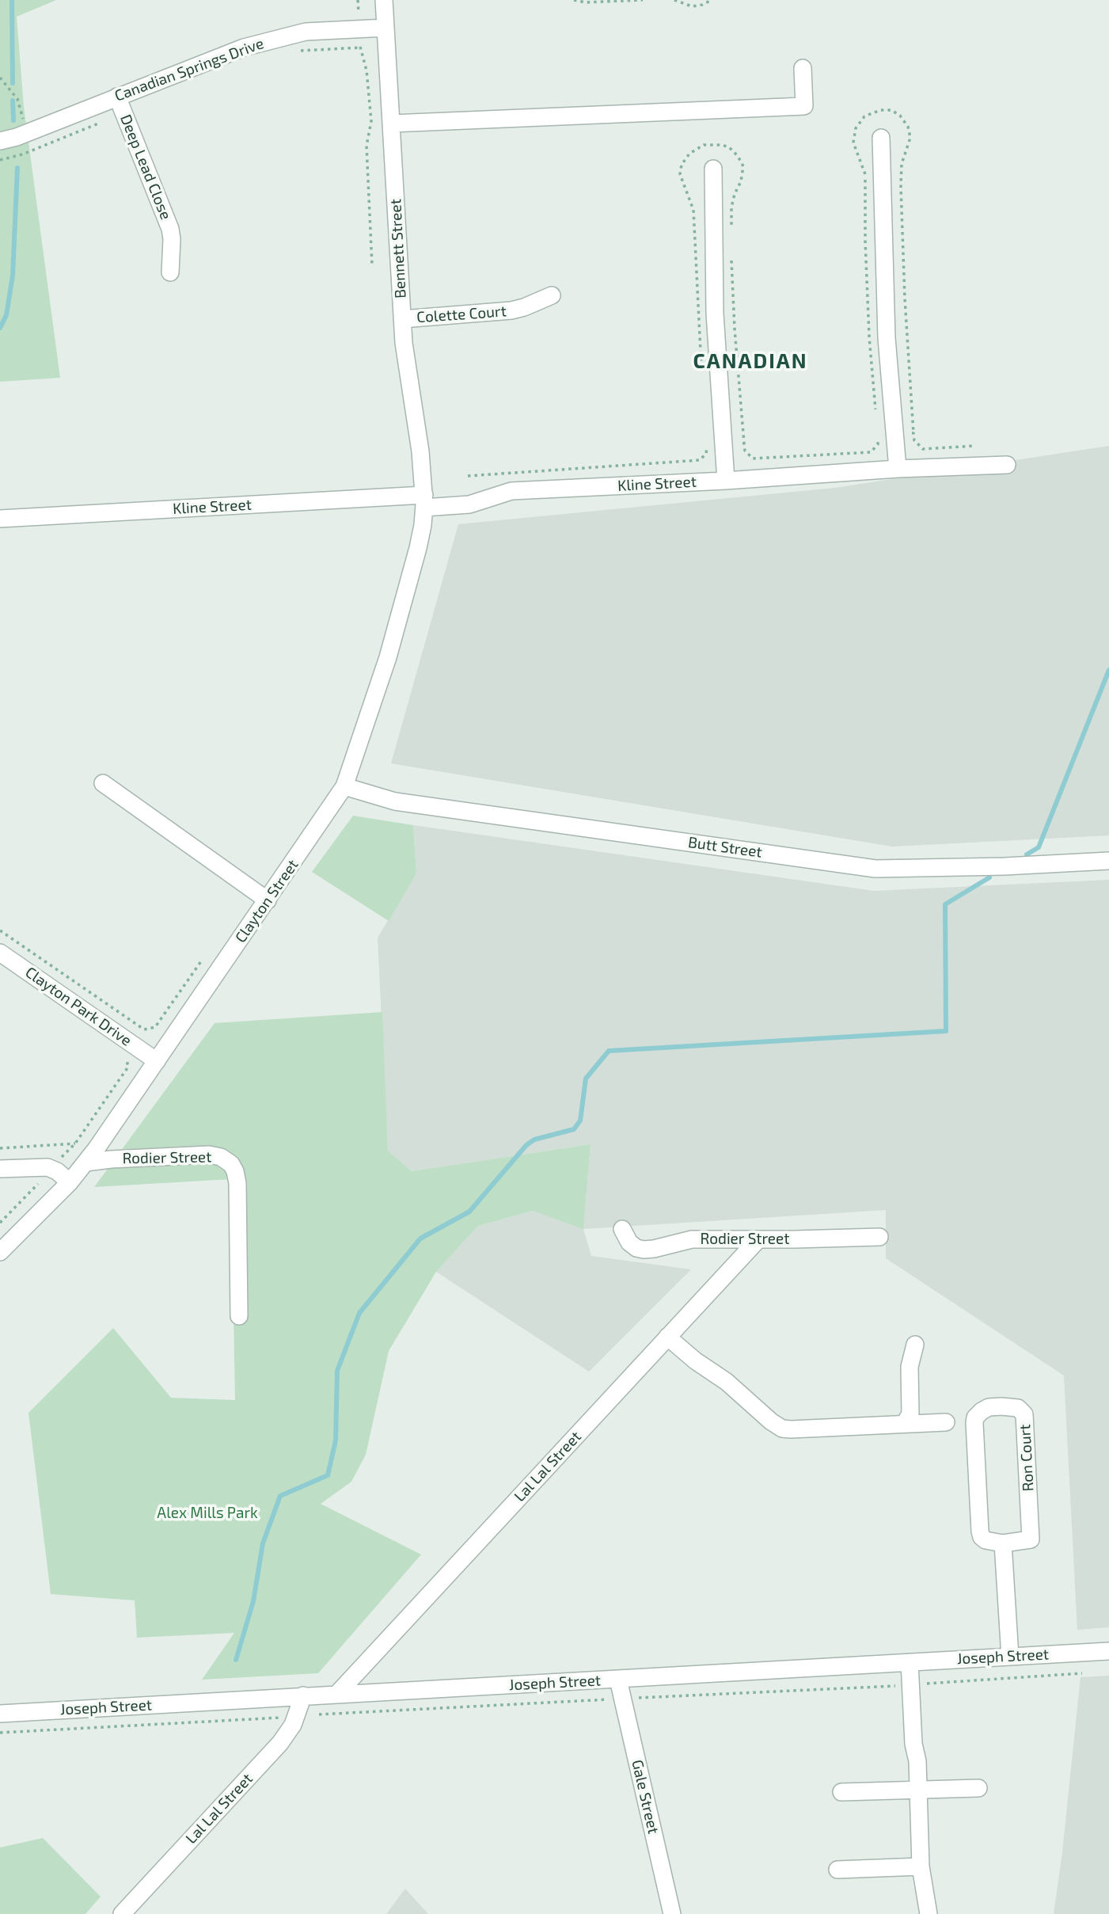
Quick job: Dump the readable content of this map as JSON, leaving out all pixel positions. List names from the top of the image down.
{
  "streets": {
    "street": [
      "Canadian Springs Drive",
      "Deep Lead Close",
      "Bennett Street",
      "Colette Court",
      "Kline Street",
      "Butt Street",
      "Clayton Street",
      "Clayton Park Drive",
      "Rodier Street",
      "Ron Court",
      "Lal Lal Street",
      "Joseph Street",
      "Gale Street"
    ]
  },
  "crossings": [
    ["Canadian Springs Drive", "Deep Lead Close"],
    ["Canadian Springs Drive", "Bennett Street"],
    ["Bennett Street", "Colette Court"],
    ["Bennett Street", "Kline Street"],
    ["Bennett Street", "Clayton Street"],
    ["Kline Street", "Clayton Street"],
    ["Butt Street", "Clayton Street"],
    ["Clayton Street", "Clayton Park Drive"],
    ["Clayton Street", "Rodier Street"],
    ["Rodier Street", "Lal Lal Street"],
    ["Lal Lal Street", "Joseph Street"],
    ["Joseph Street", "Gale Street"]
  ],
  "districts": ["CANADIAN"],
  "parks": ["Alex Mills Park"]
}
